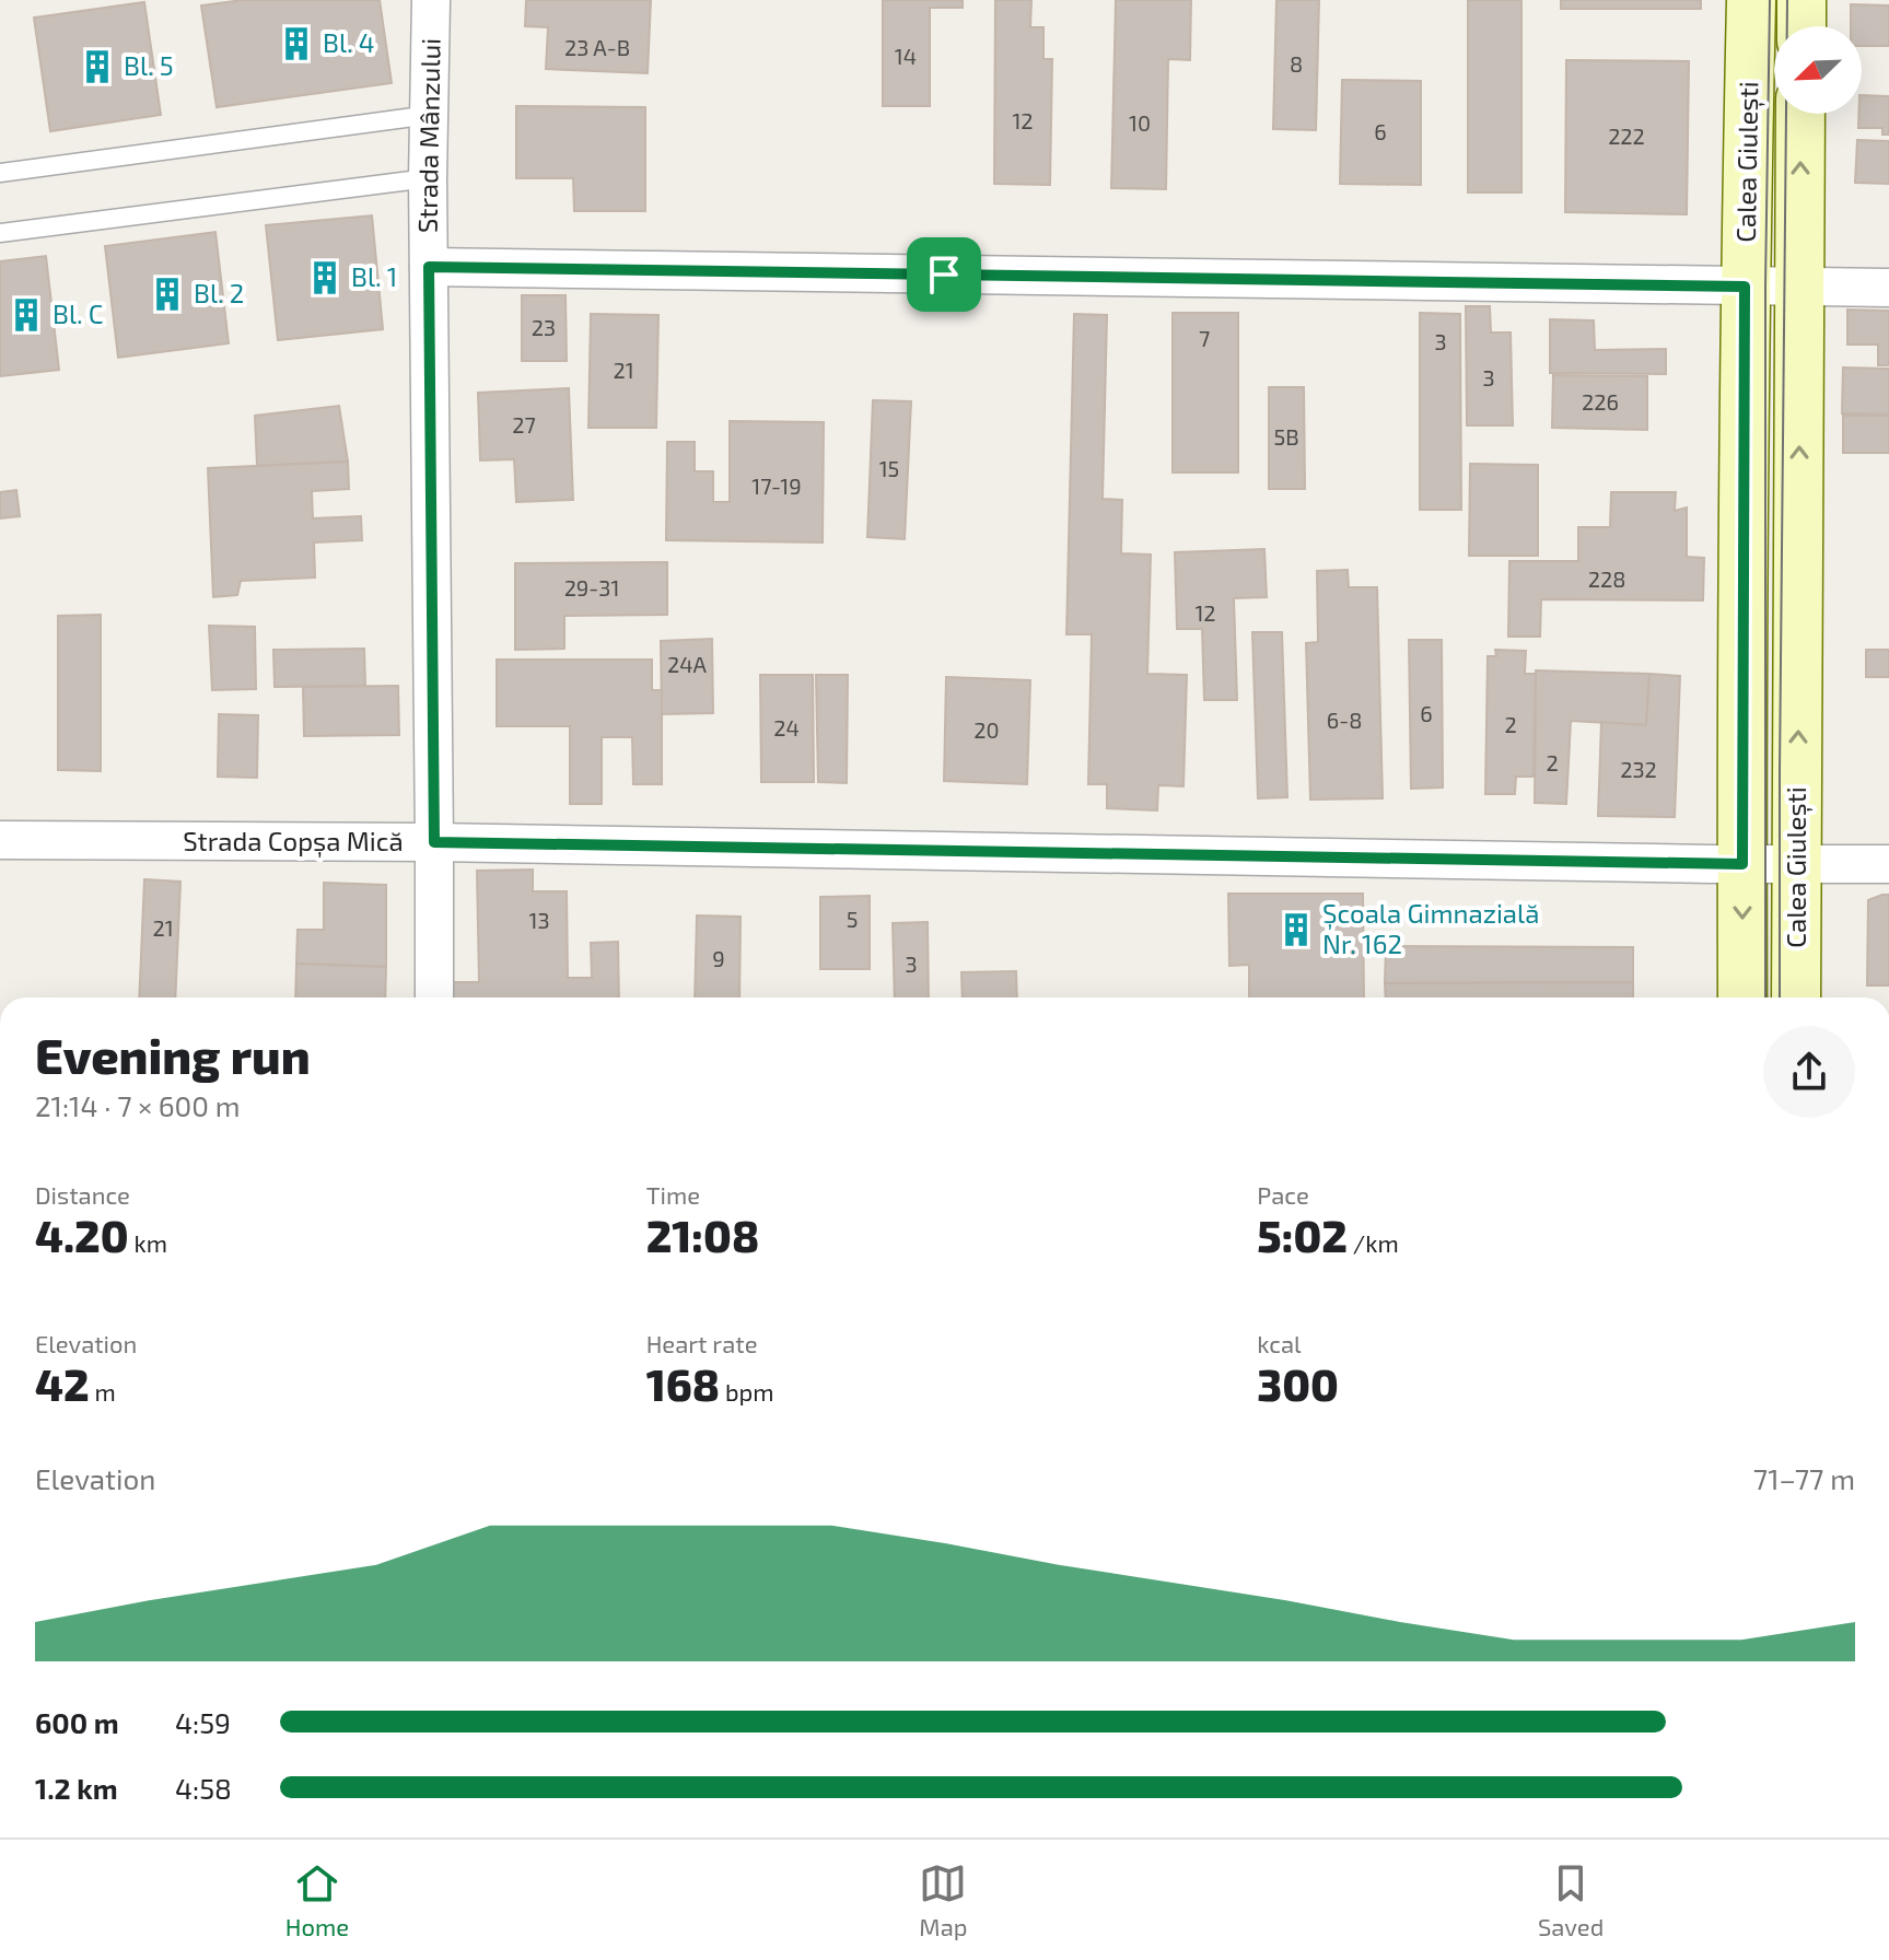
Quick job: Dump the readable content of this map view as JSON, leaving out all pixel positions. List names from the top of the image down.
{
  "streets": {
    "main road": ["Calea Giulești"],
    "street": ["Strada Mânzului", "Strada Copșa Mică"]
  },
  "crossings": [
    ["Strada Mânzului", "Strada Copșa Mică"],
    ["Calea Giulești", "Strada Copșa Mică"]
  ],
  "places": {
    "building": [
      "Bl. 4",
      "Bl. 5",
      "Bl. 1",
      "Bl. 2",
      "Bl. C",
      "Școala Gimnazială Nr. 162"
    ]
  },
  "house_numbers": [
    "23 A-B",
    "14",
    "8",
    "12",
    "10",
    "6",
    "222",
    "23",
    "7",
    "3",
    "21",
    "3",
    "226",
    "27",
    "5B",
    "15",
    "17-19",
    "228",
    "29-31",
    "12",
    "24A",
    "6",
    "6-8",
    "2",
    "24",
    "20",
    "2",
    "232",
    "5",
    "13",
    "21",
    "9",
    "3"
  ],
  "north": "bottom left",
  "page": {
    "heading": ["Evening run", "21:14 · 7 × 600 m"],
    "stats": [
      ["Distance", "4.20 km"],
      ["Time", "21:08"],
      ["Pace", "5:02 /km"],
      ["Elevation", "42 m"],
      ["Heart rate", "168 bpm"],
      ["kcal", "300"]
    ],
    "chart": ["Elevation", "71–77 m"],
    "list": [
      {
        "name": "600 m",
        "note": "4:59"
      },
      {
        "name": "1.2 km",
        "note": "4:58"
      }
    ],
    "tabs": ["Home", "Map", "Saved"]
  }
}
